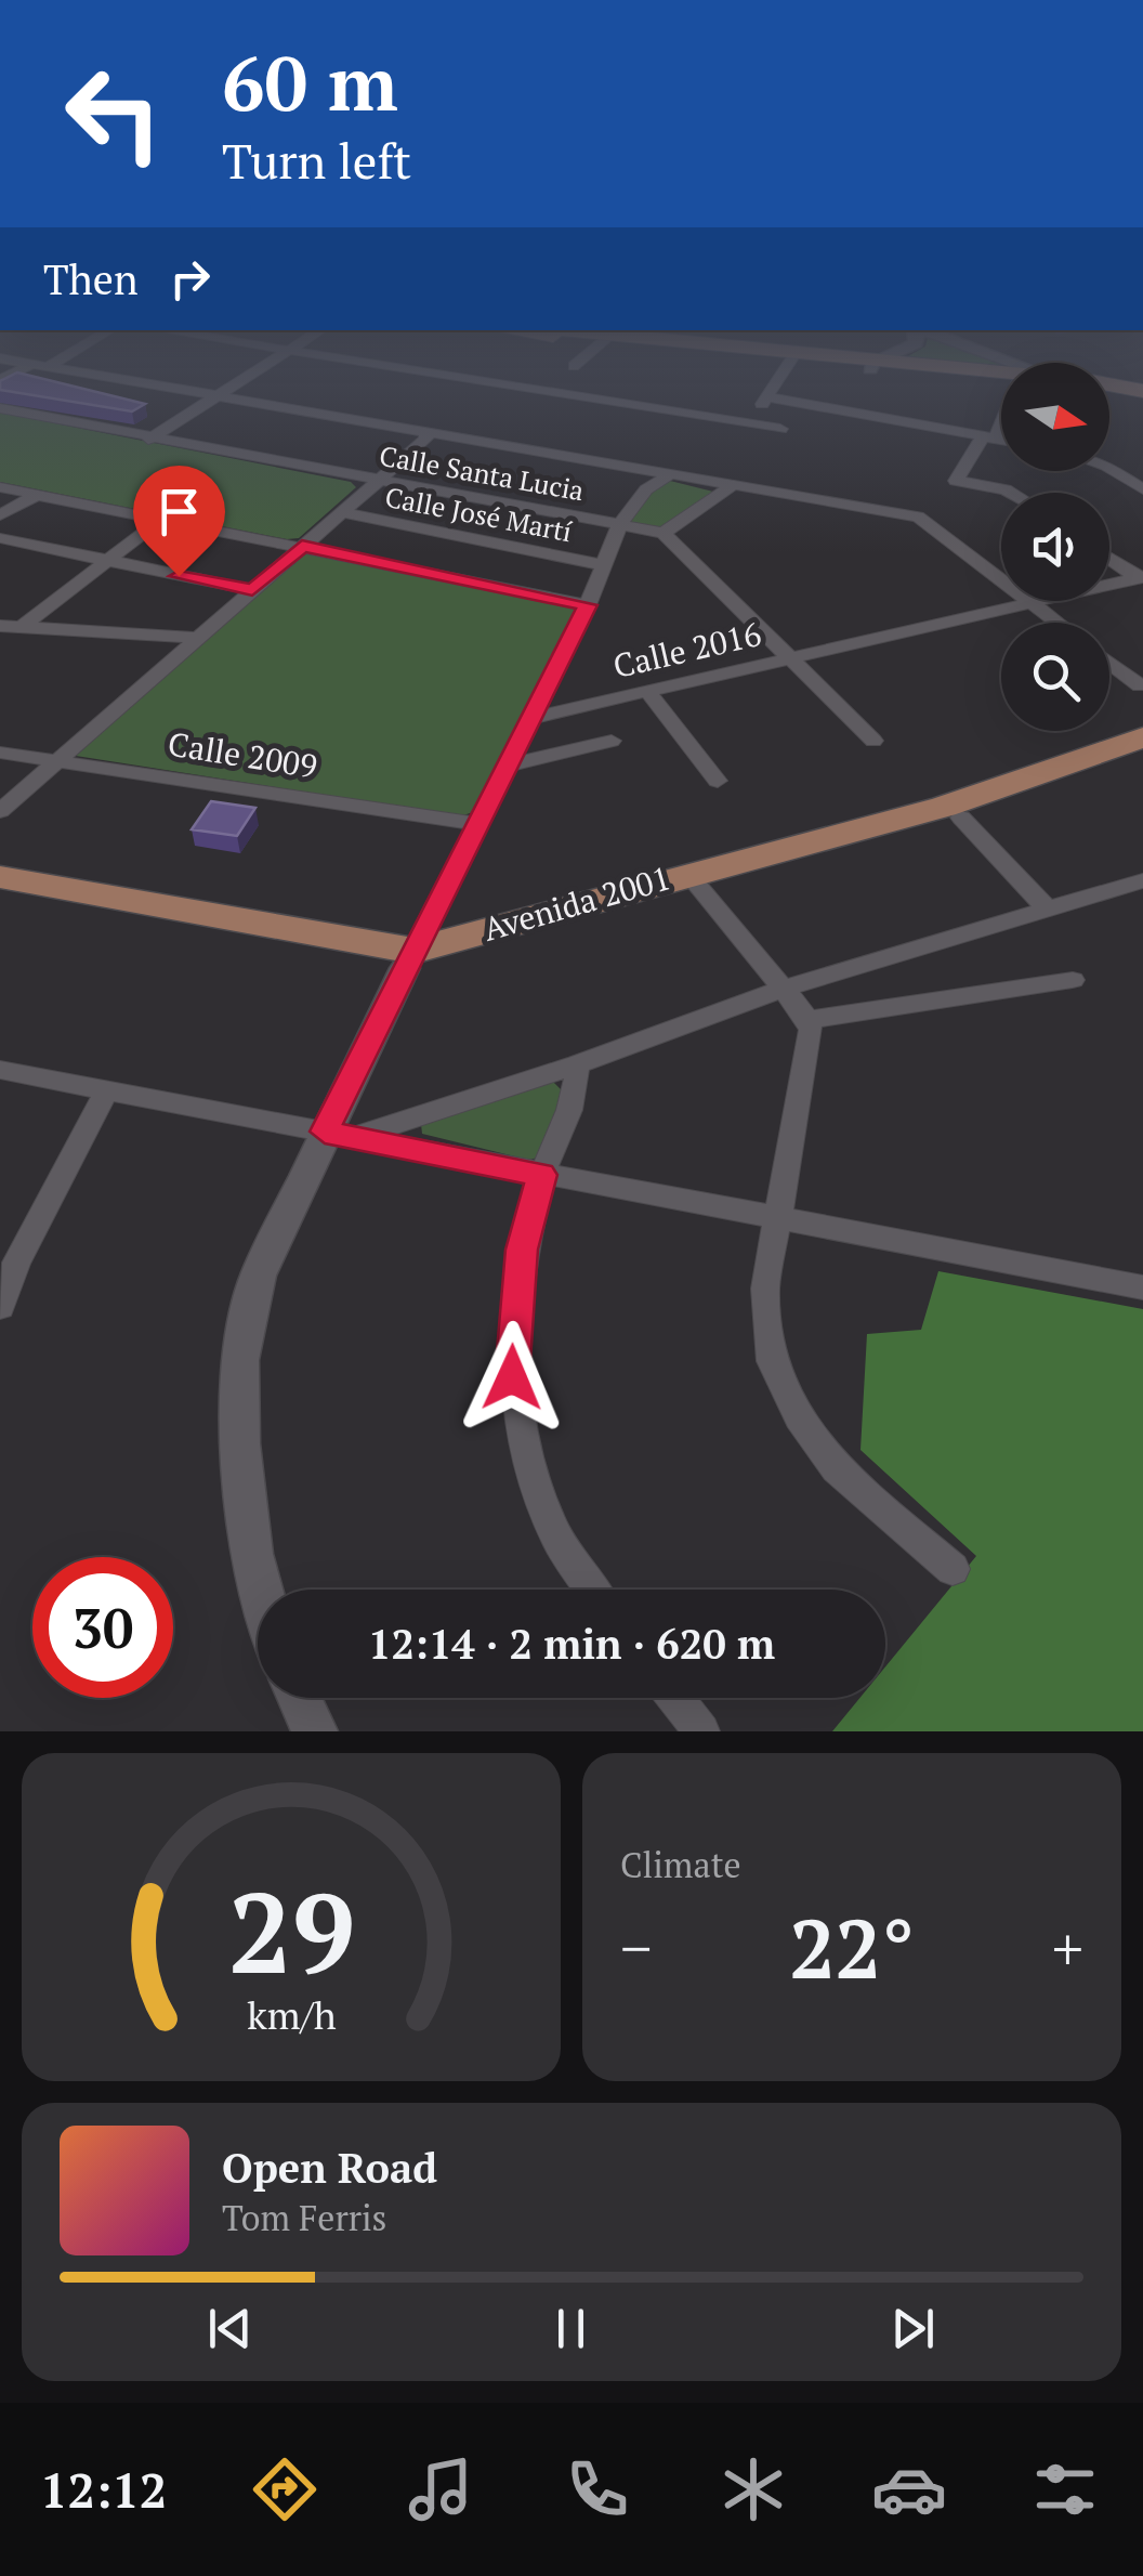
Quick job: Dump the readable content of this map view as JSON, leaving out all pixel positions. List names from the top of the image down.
{
  "streets": {
    "main road": ["Avenida 2001"],
    "street": [
      "Calle Santa Lucia",
      "Calle José Martí",
      "Calle 2016",
      "Calle 2009"
    ]
  },
  "north": "right",
  "page": {
    "turn": ["60 m", "Turn left"],
    "then": "Then",
    "limit": "30",
    "trip": "12:14 · 2 min · 620 m",
    "tile": "Climate",
    "heat": ["−", "22°", "+"],
    "song": ["Open Road", "Tom Ferris"],
    "tabs": "12:12",
    "gauge": ["29", "km/h"]
  }
}
